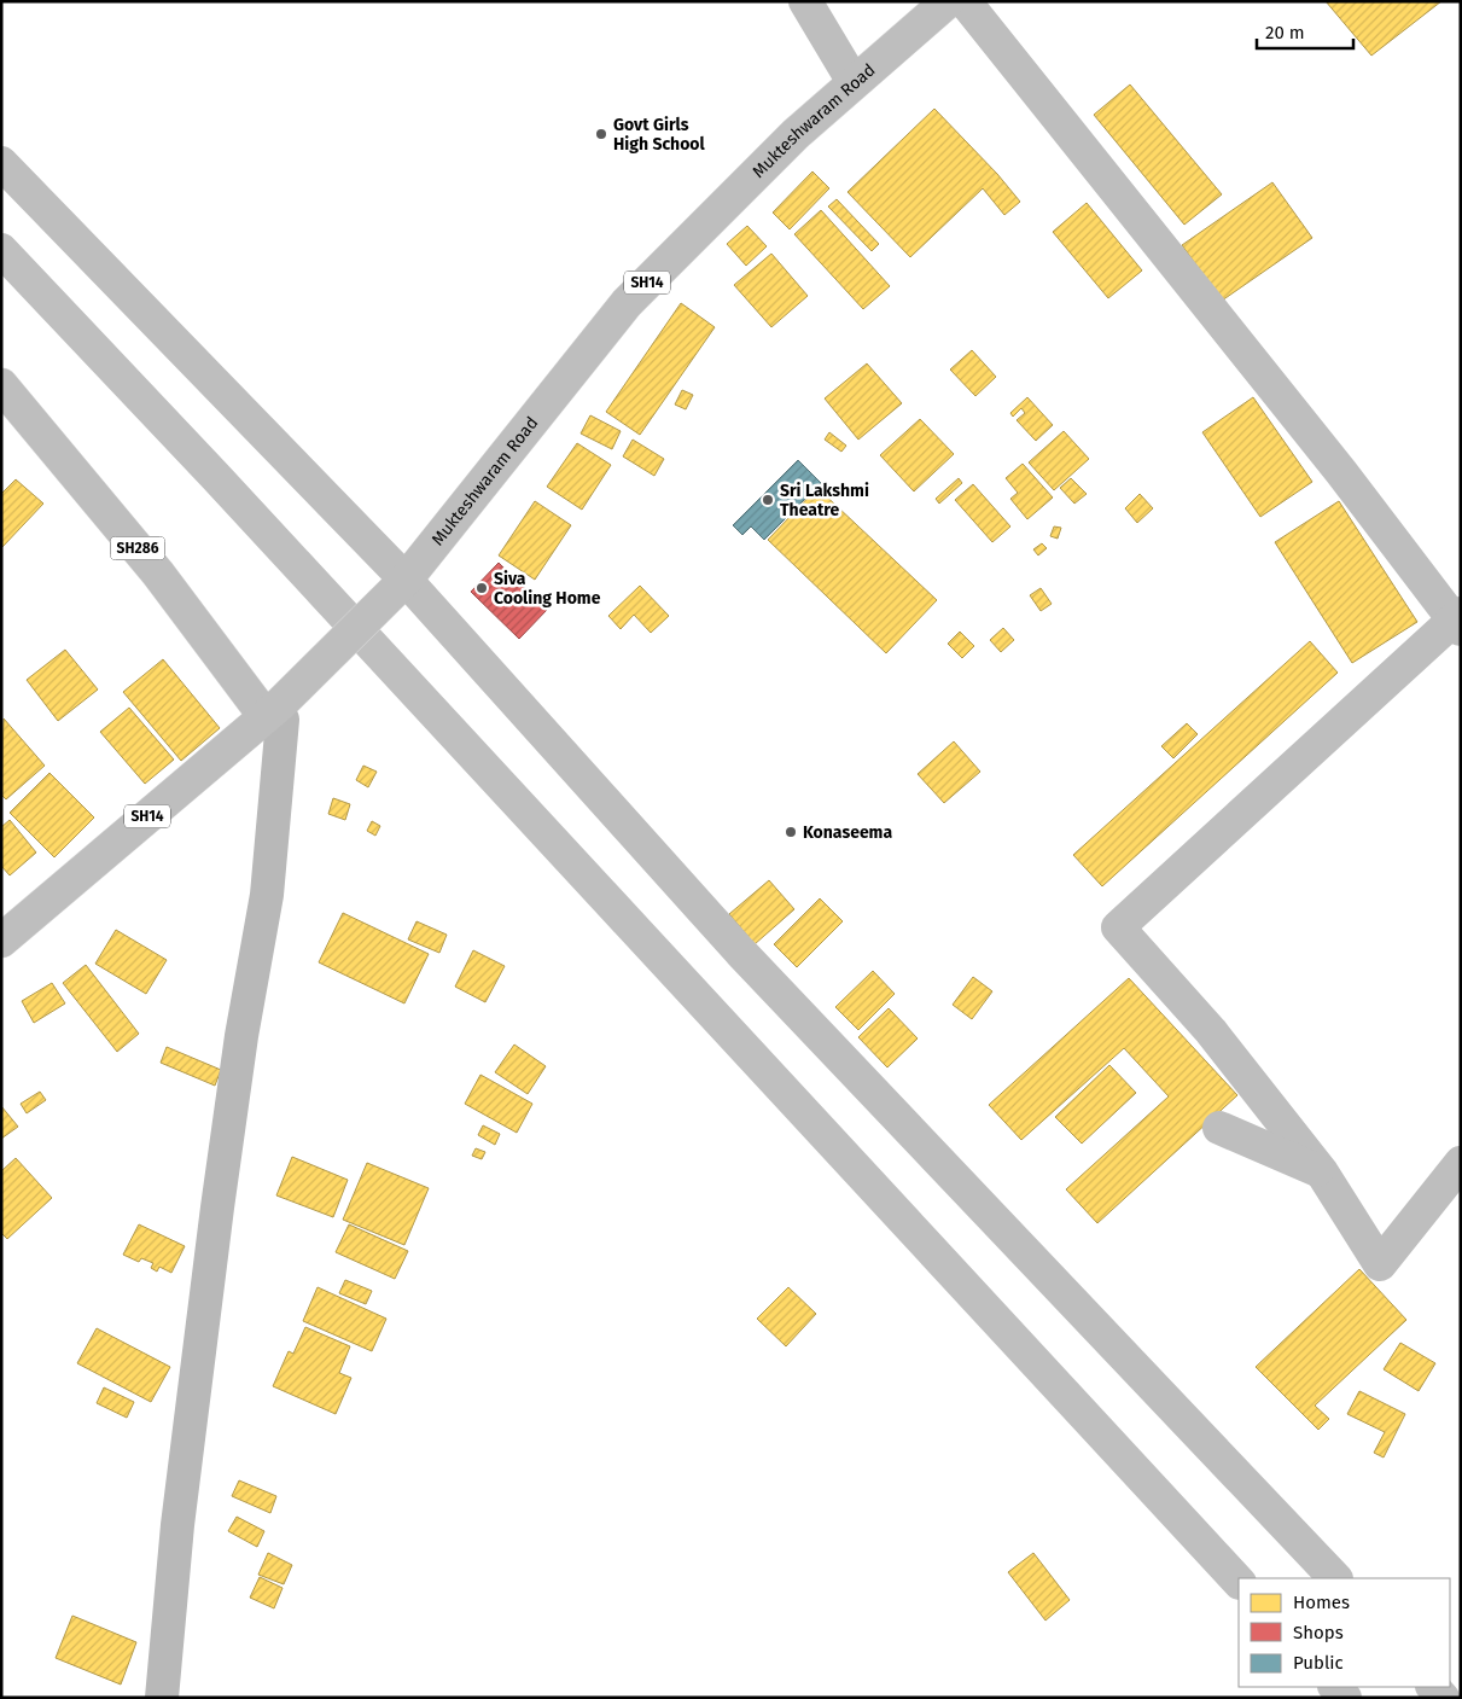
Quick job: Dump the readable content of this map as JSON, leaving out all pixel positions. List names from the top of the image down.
{
  "streets": {
    "street": ["Mukteshwaram Road", "SH14", "SH286"]
  },
  "crossings": [
    ["Mukteshwaram Road", "SH286"]
  ],
  "places": [
    "Govt Girls High School",
    "Sri Lakshmi Theatre",
    "Siva Cooling Home",
    "Konaseema"
  ],
  "legend": ["Homes", "Shops", "Public"],
  "scale_bar": "20 m"
}
